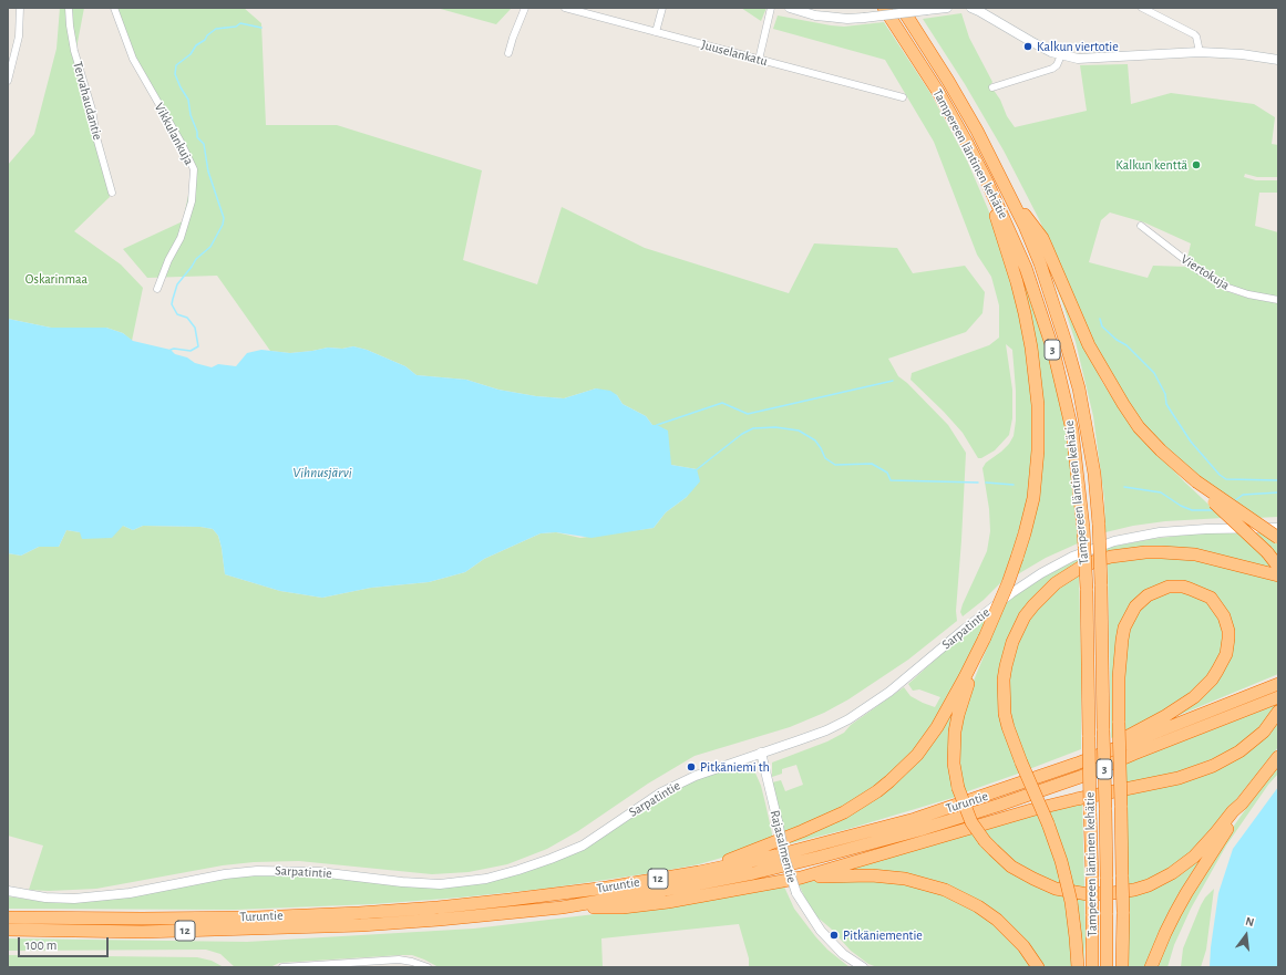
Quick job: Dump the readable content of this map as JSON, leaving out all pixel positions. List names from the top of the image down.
{
  "streets": {
    "highway": [
      "Tampereen läntinen kehätie",
      "3",
      "Turuntie",
      "12"
    ],
    "main road": ["Sarpatintie", "Rajasalmentie"],
    "street": [
      "Juuselankatu",
      "Tervahaudantie",
      "Vikkulankuja",
      "Viertokuja"
    ]
  },
  "crossings": [
    ["Sarpatintie", "Rajasalmentie"]
  ],
  "water": ["Vihnusjärvi"],
  "parks": ["Oskarinmaa"],
  "places": [
    "Kalkun viertotie",
    "Kalkun kenttä",
    "Pitkäniemi th",
    "Pitkäniementie"
  ],
  "scale_bar": "100 m",
  "north": "top"
}
